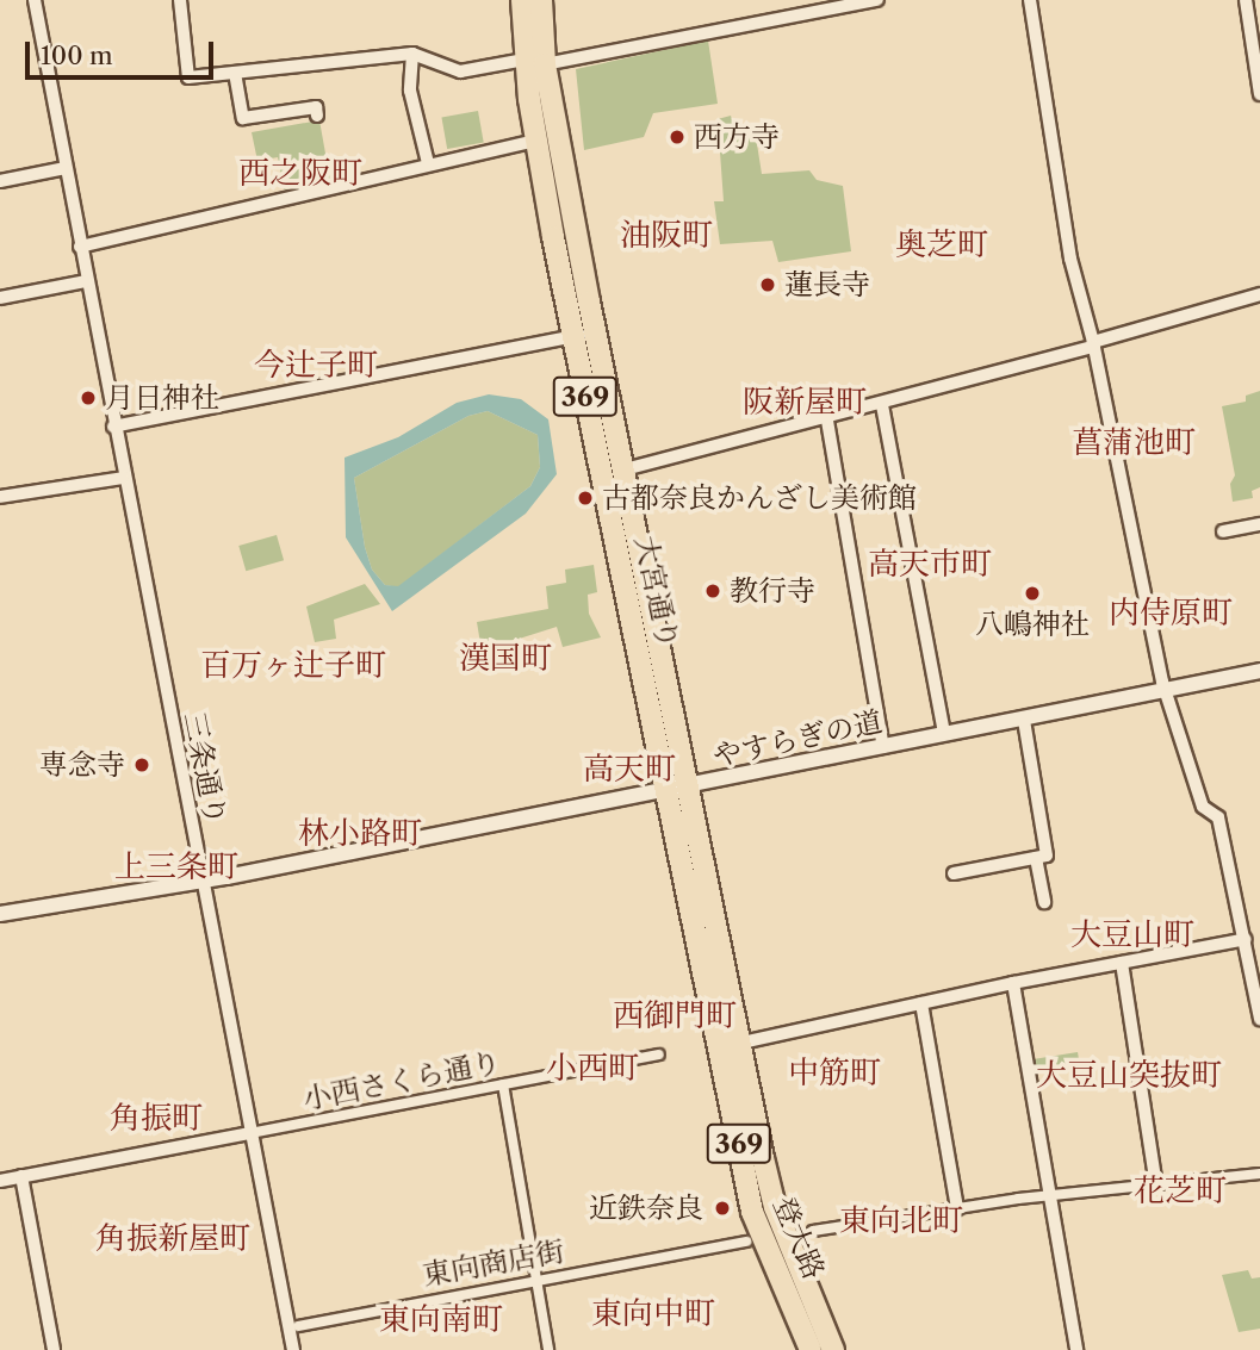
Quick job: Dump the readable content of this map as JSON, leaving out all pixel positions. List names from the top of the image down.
{
  "streets": {
    "highway": ["369", "大宮通り", "登大路"],
    "street": [
      "やすらぎの道",
      "三条通り",
      "小西さくら通り",
      "東向商店街"
    ]
  },
  "crossings": [
    ["大宮通り", "やすらぎの道"],
    ["大宮通り", "登大路"],
    ["やすらぎの道", "三条通り"],
    ["三条通り", "小西さくら通り"]
  ],
  "districts": [
    "西之阪町",
    "油阪町",
    "奥芝町",
    "今辻子町",
    "阪新屋町",
    "菖蒲池町",
    "高天市町",
    "内侍原町",
    "漢国町",
    "百万ヶ辻子町",
    "高天町",
    "林小路町",
    "上三条町",
    "大豆山町",
    "西御門町",
    "小西町",
    "中筋町",
    "大豆山突抜町",
    "角振町",
    "花芝町",
    "東向北町",
    "角振新屋町",
    "東向中町",
    "東向南町"
  ],
  "places": [
    "西方寺",
    "蓮長寺",
    "月日神社",
    "古都奈良かんざし美術館",
    "教行寺",
    "八嶋神社",
    "専念寺",
    "近鉄奈良"
  ],
  "scale_bar": "100 m"
}
